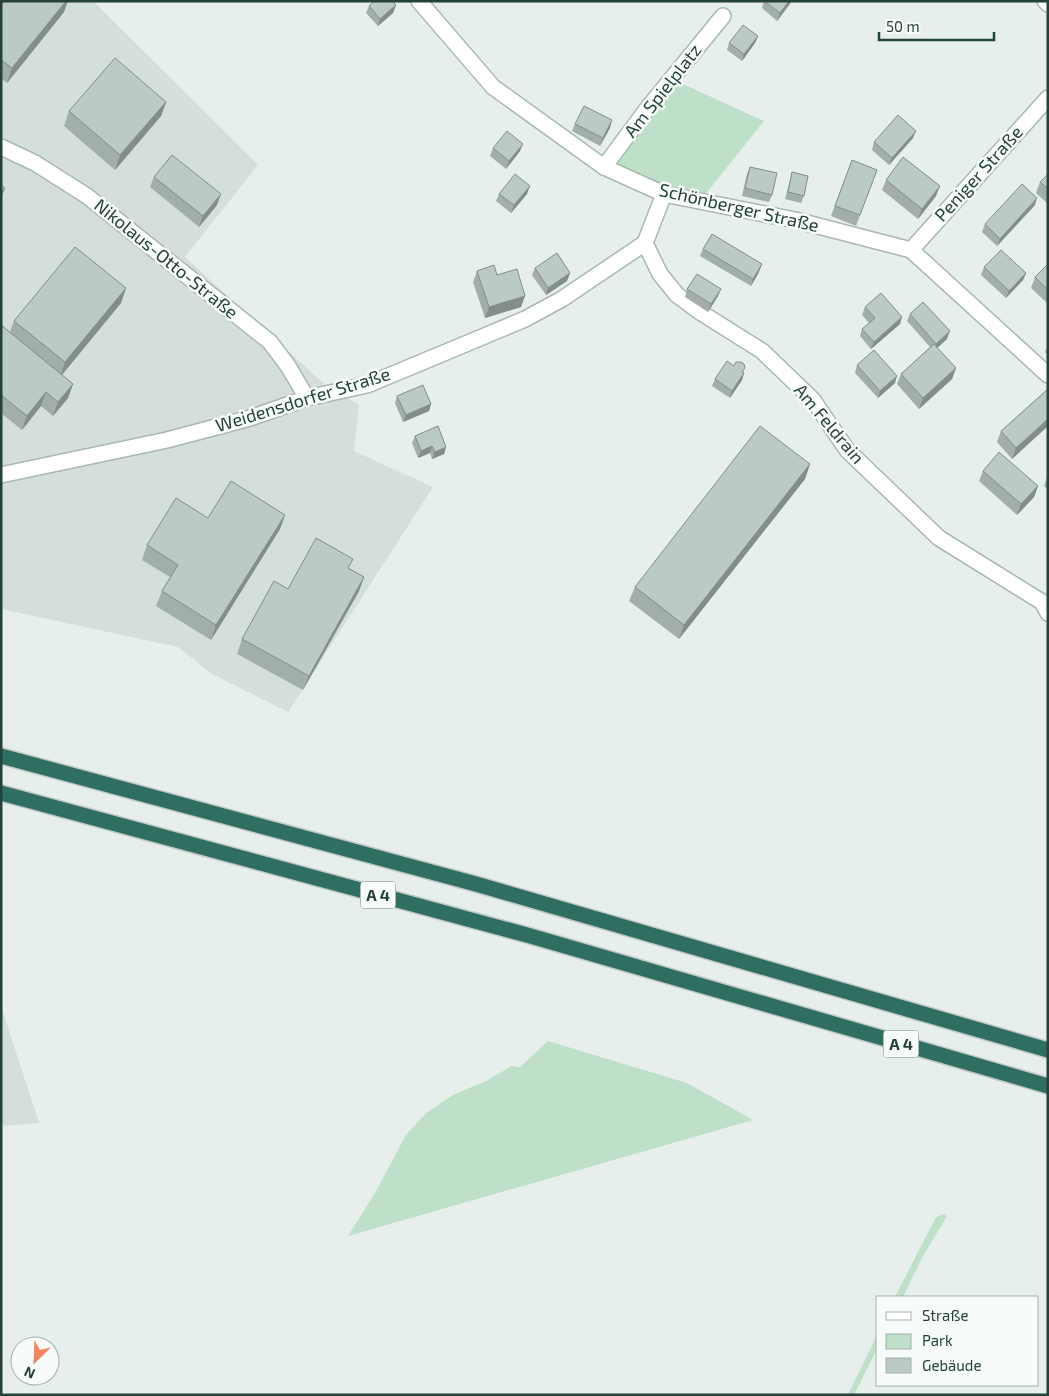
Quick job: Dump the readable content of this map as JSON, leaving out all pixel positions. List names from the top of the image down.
{
  "streets": {
    "highway": ["A 4"],
    "street": [
      "Am Spielplatz",
      "Peniger Straße",
      "Schönberger Straße",
      "Nikolaus-Otto-Straße",
      "Weidensdorfer Straße",
      "Am Feldrain"
    ]
  },
  "crossings": [
    ["Am Spielplatz", "Schönberger Straße"],
    ["Peniger Straße", "Schönberger Straße"],
    ["Nikolaus-Otto-Straße", "Weidensdorfer Straße"],
    ["Weidensdorfer Straße", "Am Feldrain"]
  ],
  "legend": ["Straße", "Park", "Gebäude"],
  "scale_bar": "50 m",
  "north": "bottom left"
}
